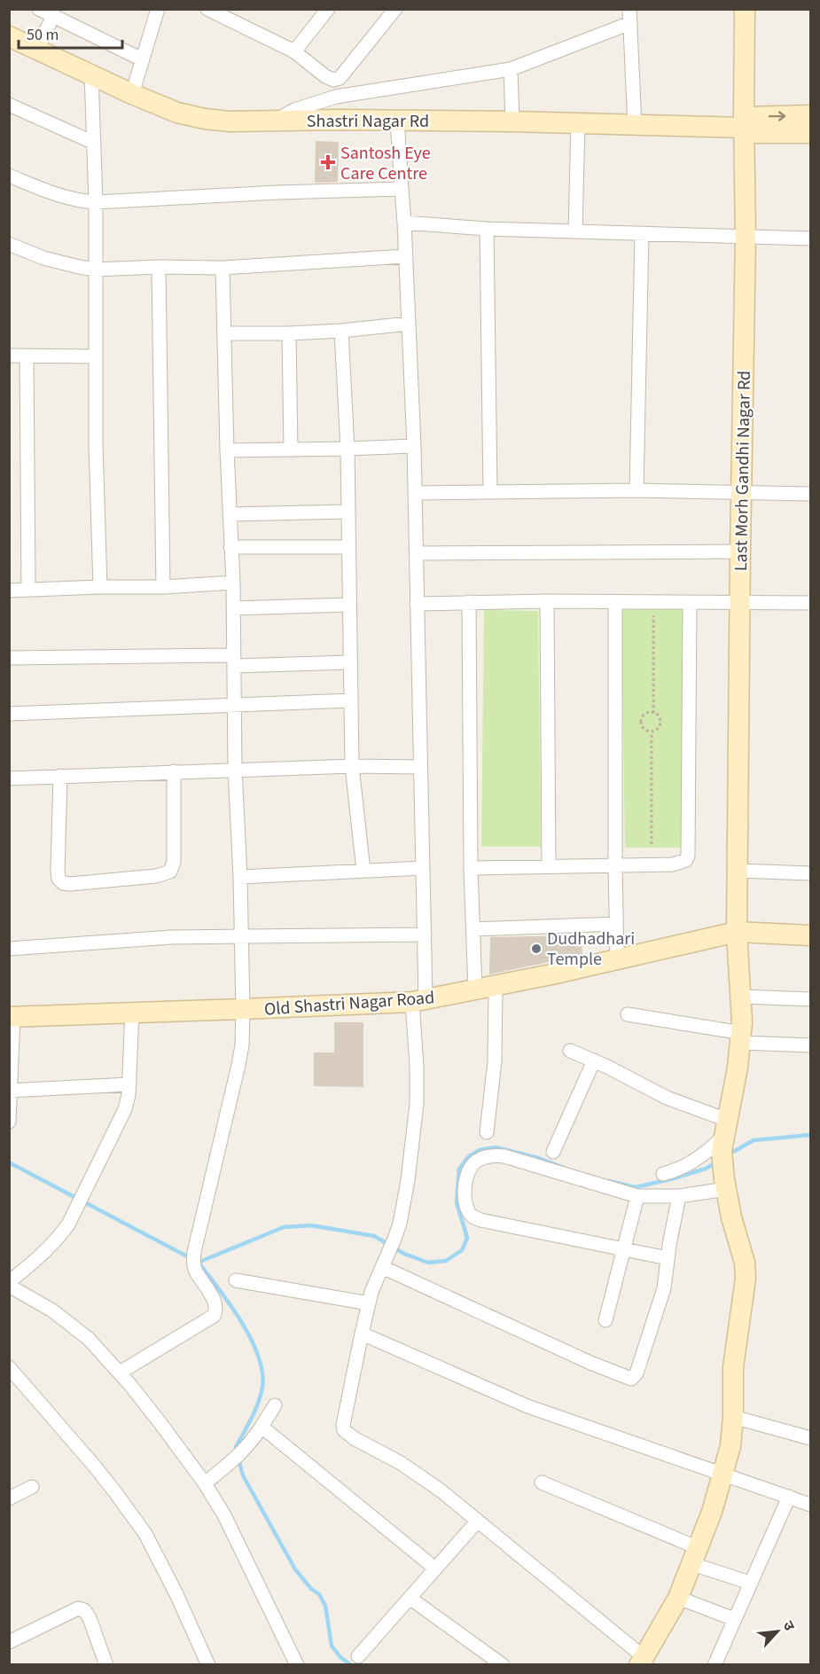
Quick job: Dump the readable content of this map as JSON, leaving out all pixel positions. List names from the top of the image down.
{
  "streets": {
    "street": ["Shastri Nagar Rd", "Last Morh Gandhi Nagar Rd", "Old Shastri Nagar Road"]
  },
  "crossings": [
    ["Shastri Nagar Rd", "Last Morh Gandhi Nagar Rd"],
    ["Last Morh Gandhi Nagar Rd", "Old Shastri Nagar Road"]
  ],
  "places": {
    "health": ["Santosh Eye Care Centre"],
    "other": ["Dudhadhari Temple"]
  },
  "scale_bar": "50 m",
  "north": "top right"
}
